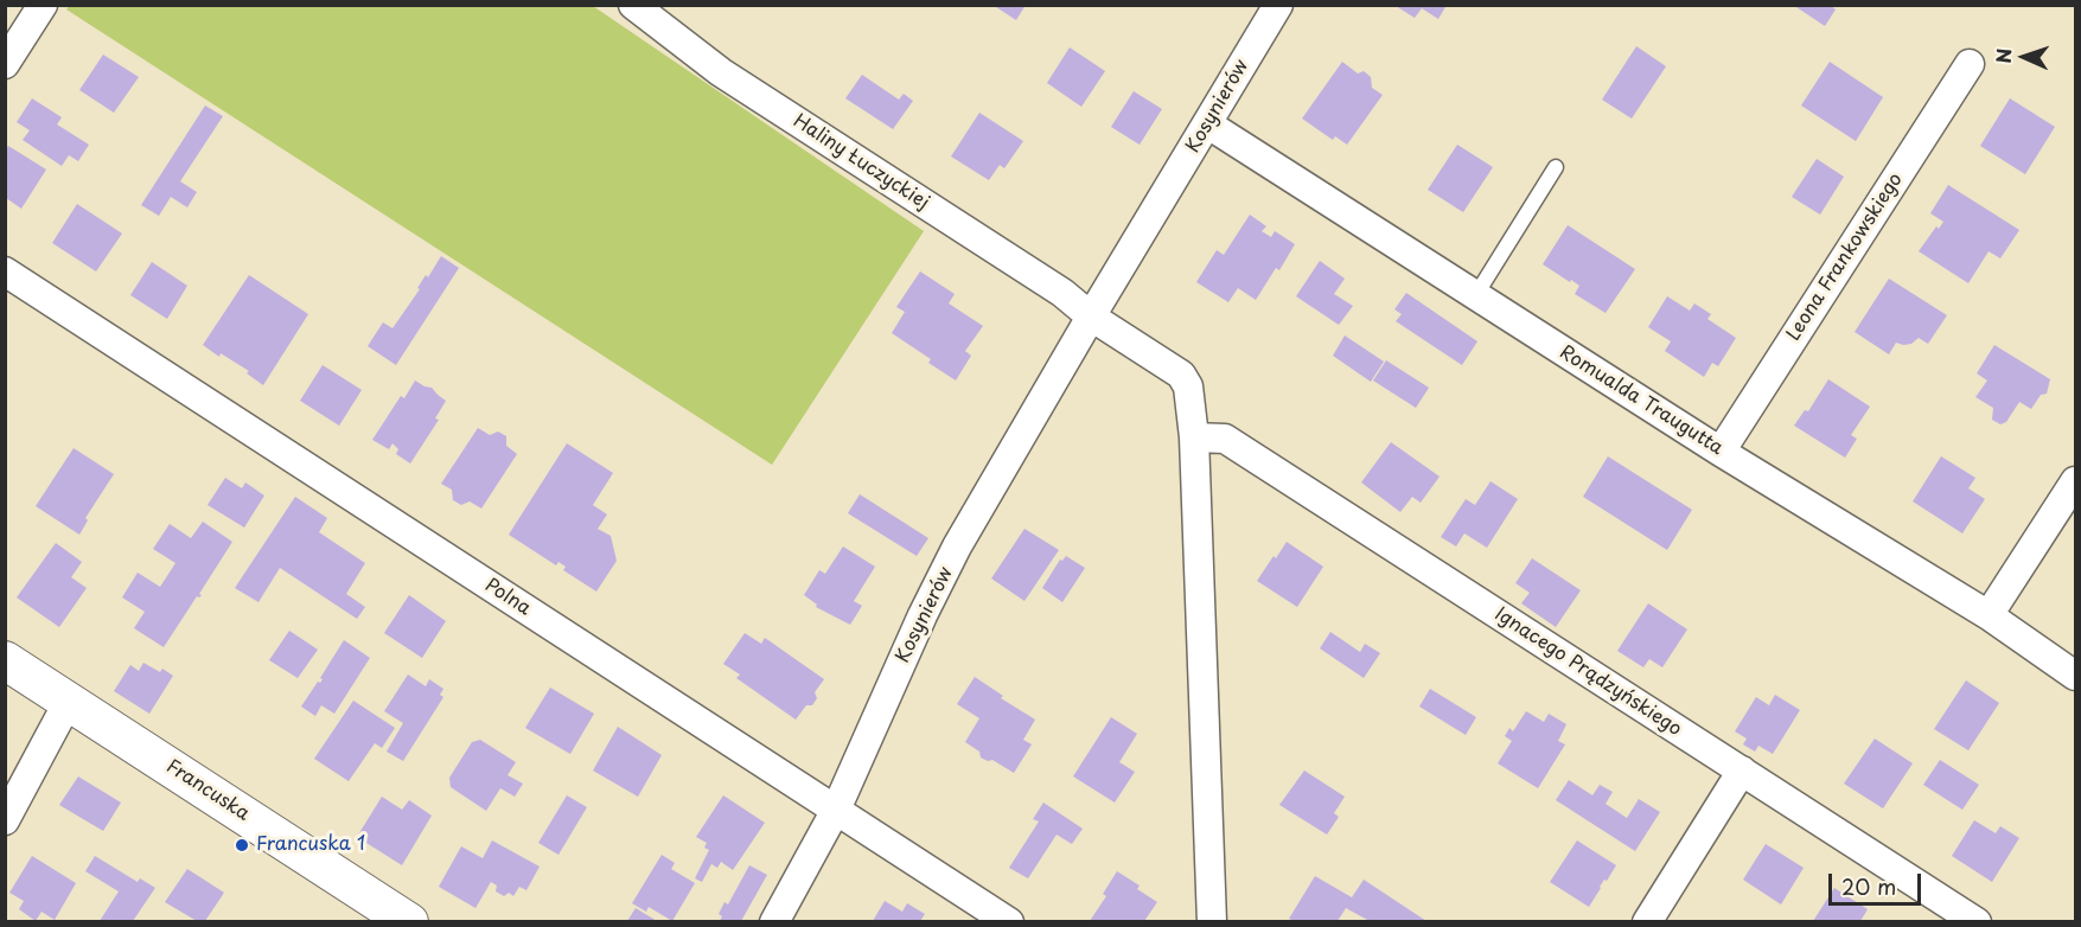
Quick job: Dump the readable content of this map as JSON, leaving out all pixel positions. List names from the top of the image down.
{
  "streets": {
    "street": [
      "Kosynierów",
      "Haliny Łuczyckiej",
      "Leona Frankowskiego",
      "Romualda Traugutta",
      "Polna",
      "Ignacego Prądzyńskiego",
      "Francuska"
    ]
  },
  "crossings": [
    ["Kosynierów", "Haliny Łuczyckiej"],
    ["Kosynierów", "Romualda Traugutta"],
    ["Kosynierów", "Polna"],
    ["Leona Frankowskiego", "Romualda Traugutta"]
  ],
  "places": ["Francuska 1"],
  "scale_bar": "20 m",
  "north": "left"
}
